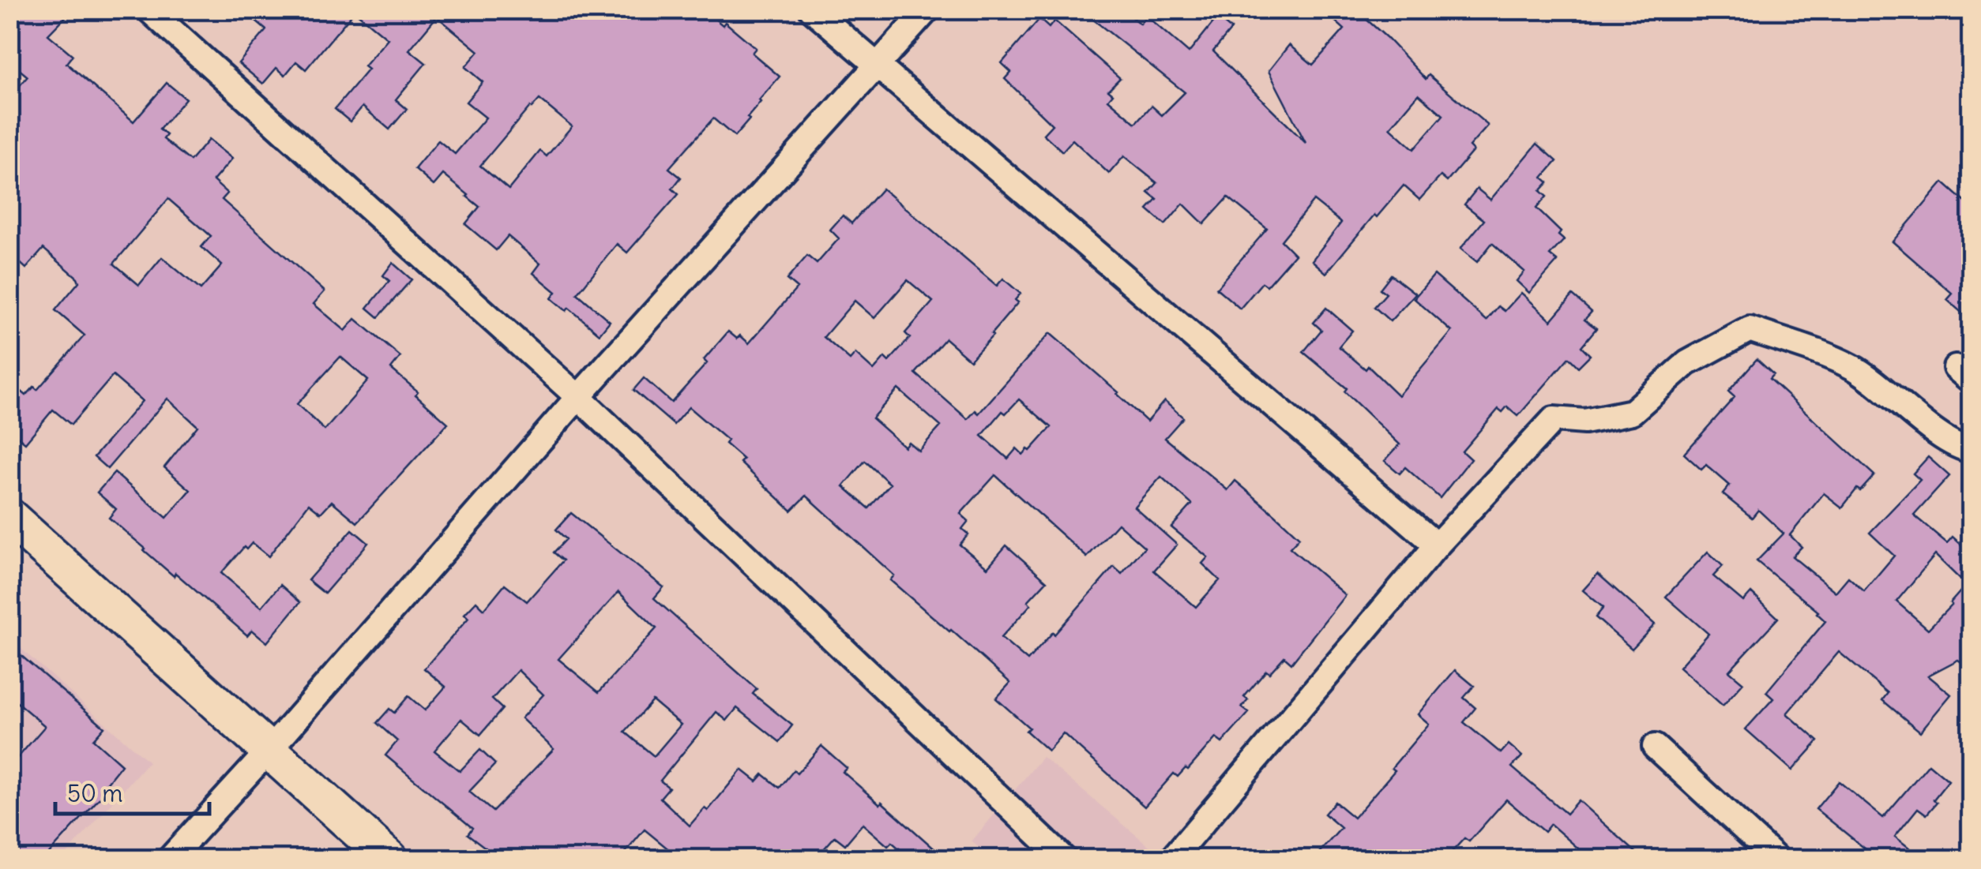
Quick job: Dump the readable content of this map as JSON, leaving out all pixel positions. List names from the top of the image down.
{
  "scale_bar": "50 m"
}
